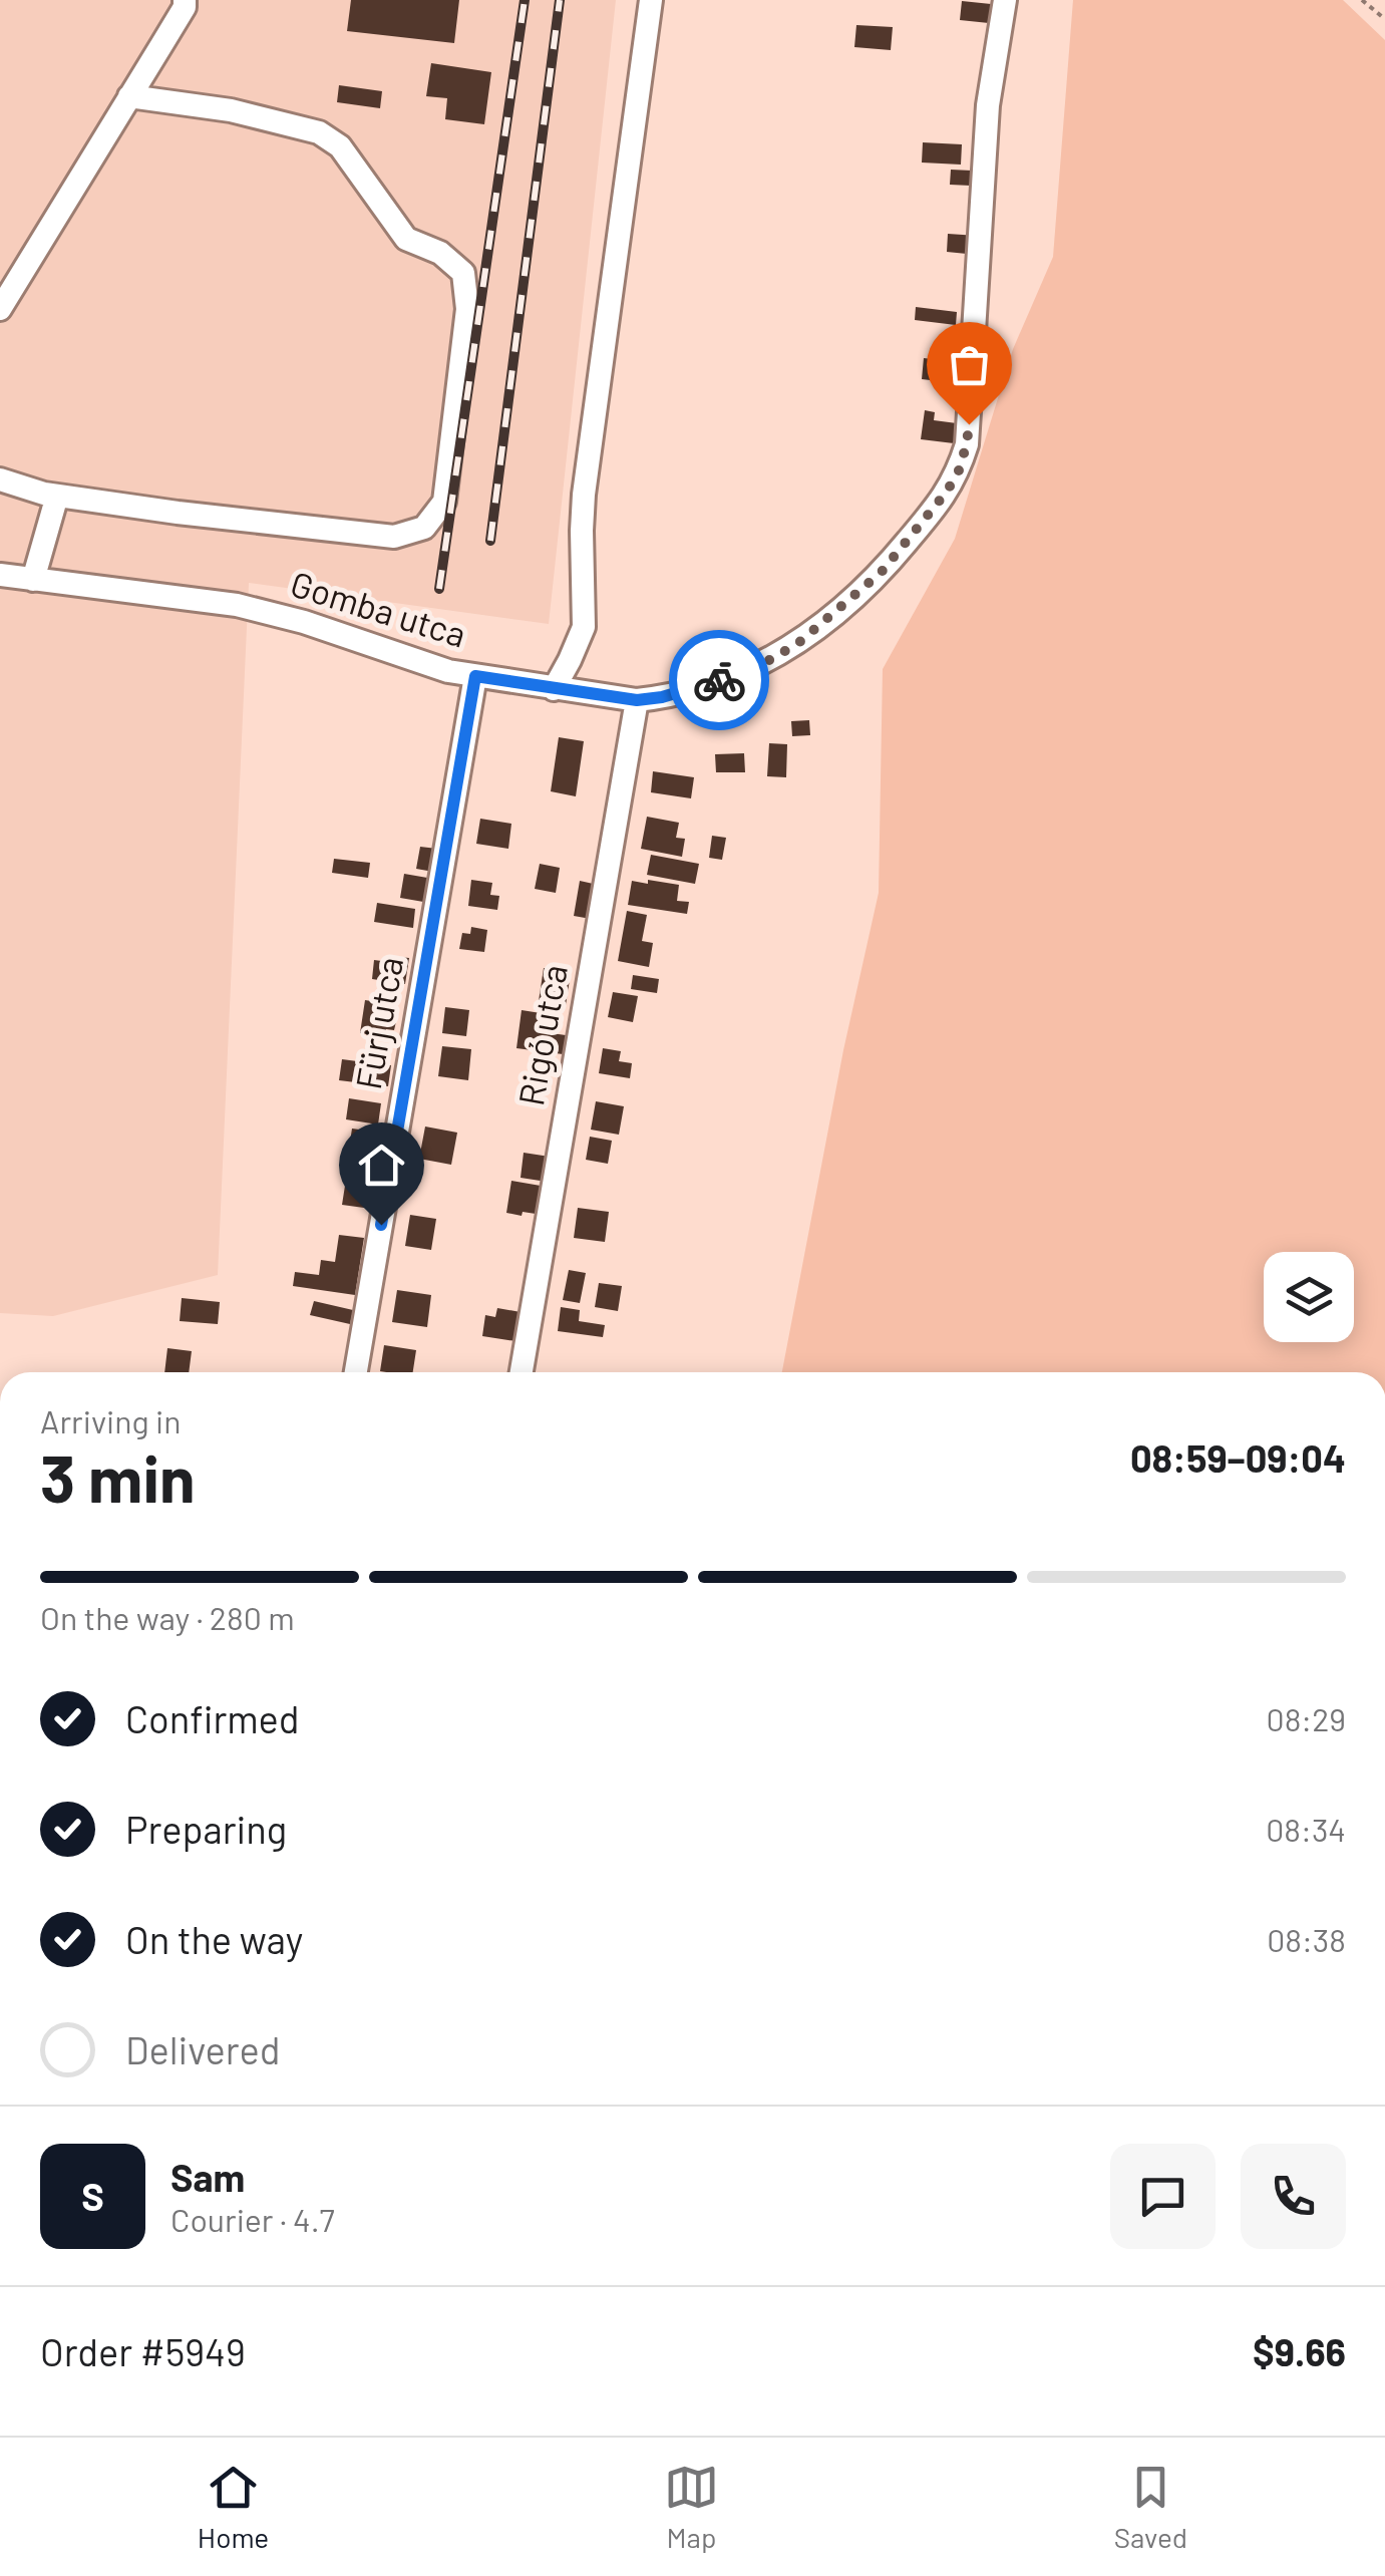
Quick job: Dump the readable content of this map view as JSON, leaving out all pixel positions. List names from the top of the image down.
{
  "streets": {
    "street": ["Gomba utca", "Fürj utca", "Rigó utca"]
  },
  "crossings": [
    ["Gomba utca", "Fürj utca"],
    ["Gomba utca", "Rigó utca"]
  ],
  "page": {
    "heading": ["3 min", "Arriving in", "08:59–09:04"],
    "panel": [
      "Sam",
      "Courier · 4.7",
      "Order #5949",
      "$9.66"
    ],
    "bar": "On the way · 280 m",
    "list": [
      ["Confirmed", "08:29"],
      ["Preparing", "08:34"],
      ["On the way", "08:38"],
      "Delivered"
    ],
    "round": "S",
    "tabs": ["Home", "Map", "Saved"]
  }
}
